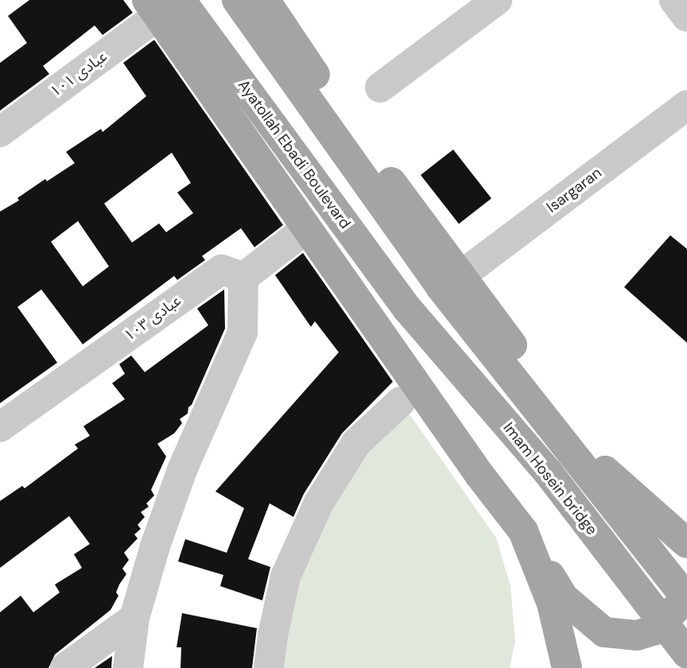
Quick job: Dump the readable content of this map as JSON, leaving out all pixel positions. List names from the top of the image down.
{
  "streets": {
    "main road": ["Ayatollah Ebadi Boulevard", "Imam Hosein bridge"],
    "street": ["عبادی ۱۰۱", "Isargaran", "عبادی ۱۰۳"]
  },
  "crossings": [
    ["عبادی ۱۰۱", "Ayatollah Ebadi Boulevard"],
    ["Ayatollah Ebadi Boulevard", "Imam Hosein bridge"],
    ["Isargaran", "Imam Hosein bridge"]
  ]
}
